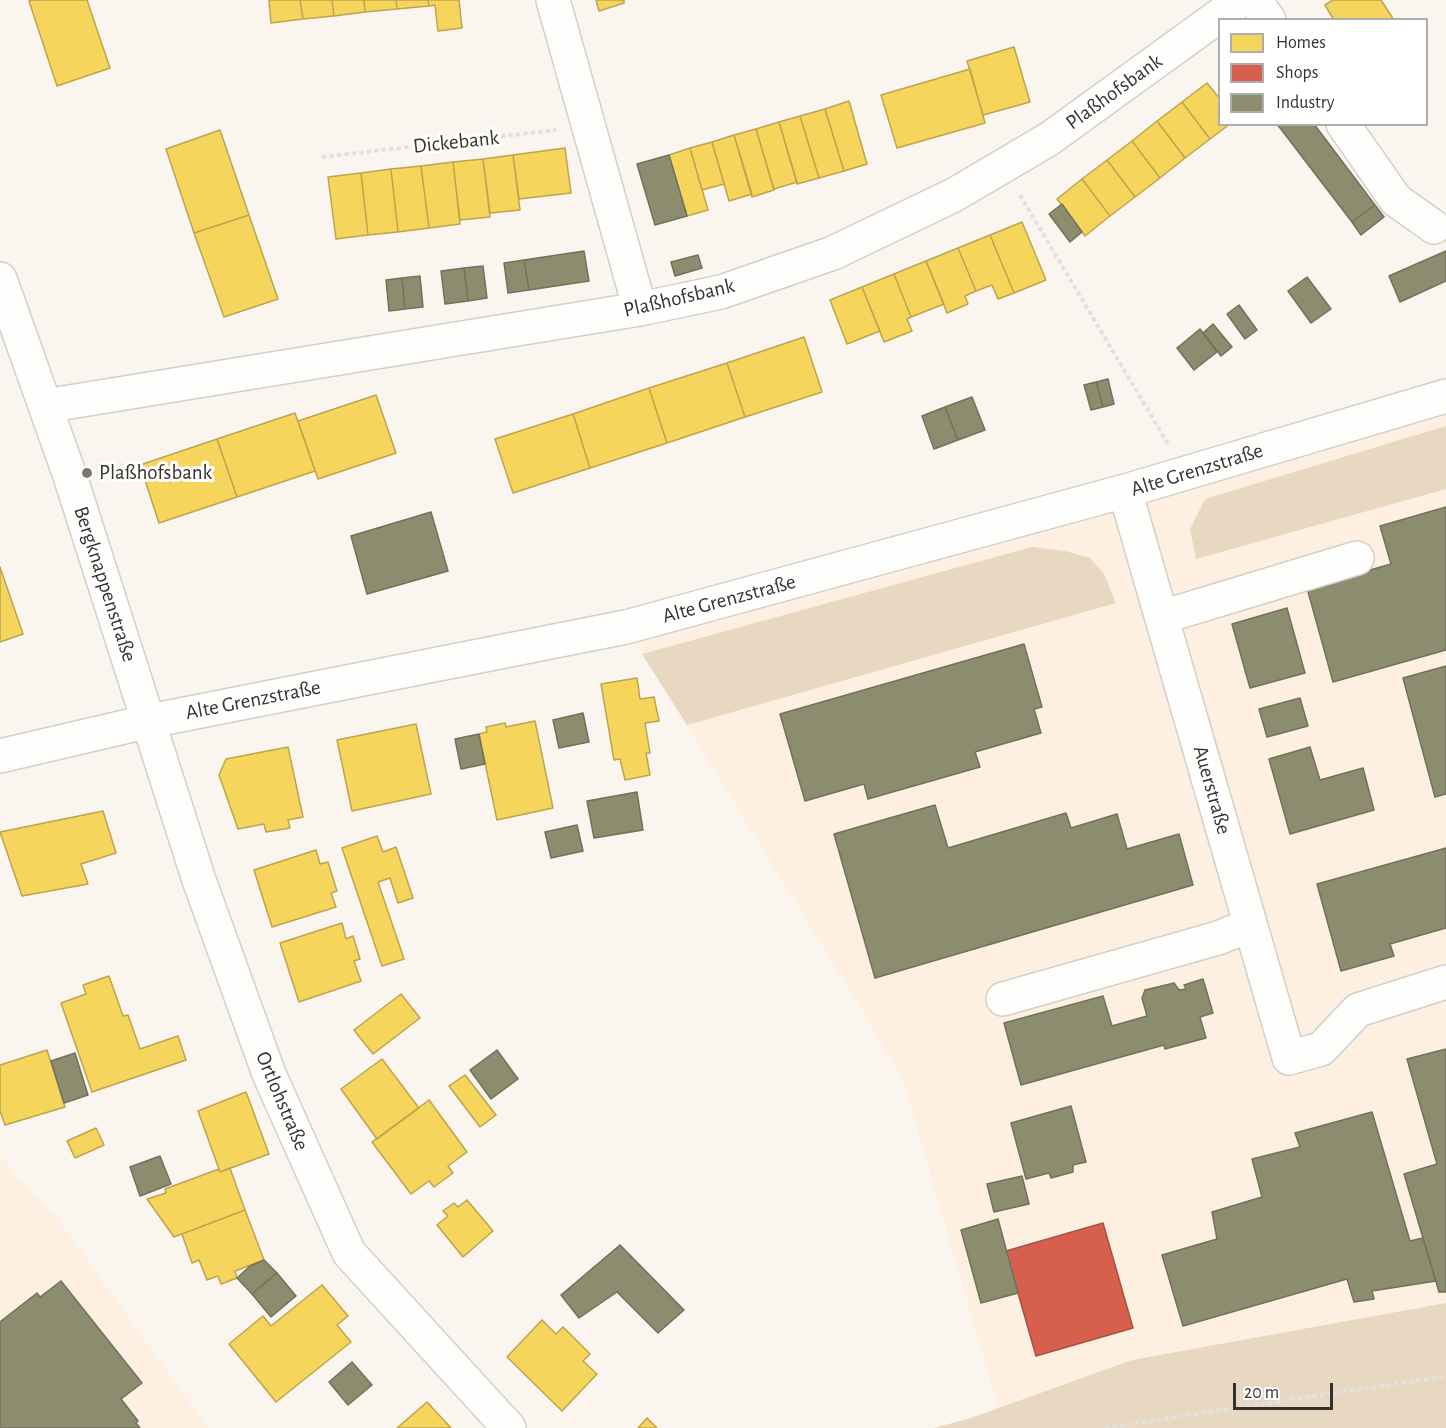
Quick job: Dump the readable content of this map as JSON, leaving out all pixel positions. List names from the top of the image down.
{
  "streets": {
    "street": [
      "Plaßhofsbank",
      "Alte Grenzstraße",
      "Bergknappenstraße",
      "Auerstraße",
      "Ortlohstraße"
    ],
    "path": ["Dickebank"]
  },
  "crossings": [
    ["Plaßhofsbank", "Bergknappenstraße"],
    ["Alte Grenzstraße", "Bergknappenstraße"],
    ["Alte Grenzstraße", "Auerstraße"],
    ["Alte Grenzstraße", "Ortlohstraße"],
    ["Bergknappenstraße", "Ortlohstraße"]
  ],
  "places": ["Plaßhofsbank"],
  "legend": ["Homes", "Shops", "Industry"],
  "scale_bar": "20 m"
}
